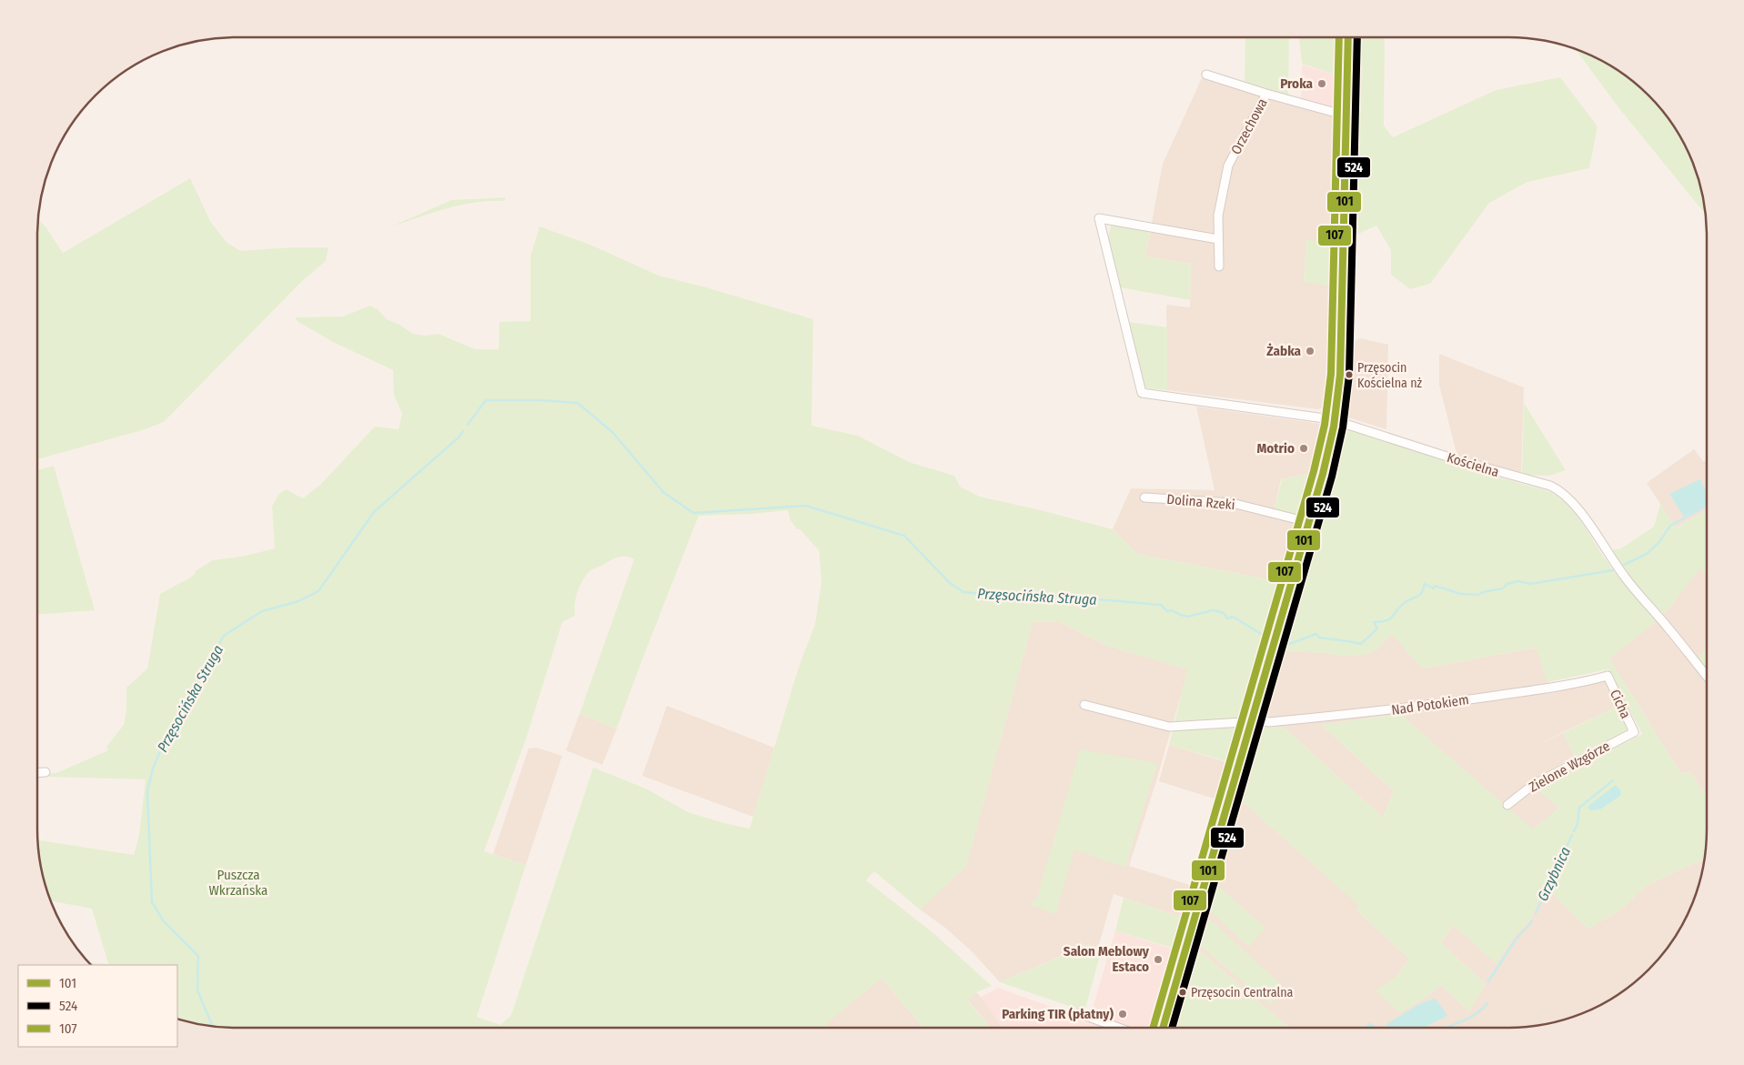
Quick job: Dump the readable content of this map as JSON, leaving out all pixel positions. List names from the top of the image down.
{
  "streets": {
    "street": [
      "Orzechowa",
      "Kościelna",
      "Dolina Rzeki",
      "Cicha",
      "Nad Potokiem",
      "Zielone Wzgórze"
    ]
  },
  "crossings": [
    ["Orzechowa", "Kościelna"],
    ["Cicha", "Nad Potokiem"],
    ["Cicha", "Zielone Wzgórze"]
  ],
  "water": ["Przęsocińska Struga", "Grzybnica"],
  "parks": ["Puszcza Wkrzańska"],
  "places": [
    "Proka",
    "Żabka",
    "Przęsocin Kościelna nż",
    "Motrio",
    "Salon Meblowy Estaco",
    "Przęsocin Centralna",
    "Parking TIR (płatny)"
  ],
  "lines": ["transit line 101", "transit line 524", "transit line 107"],
  "legend": ["101", "524", "107"]
}
